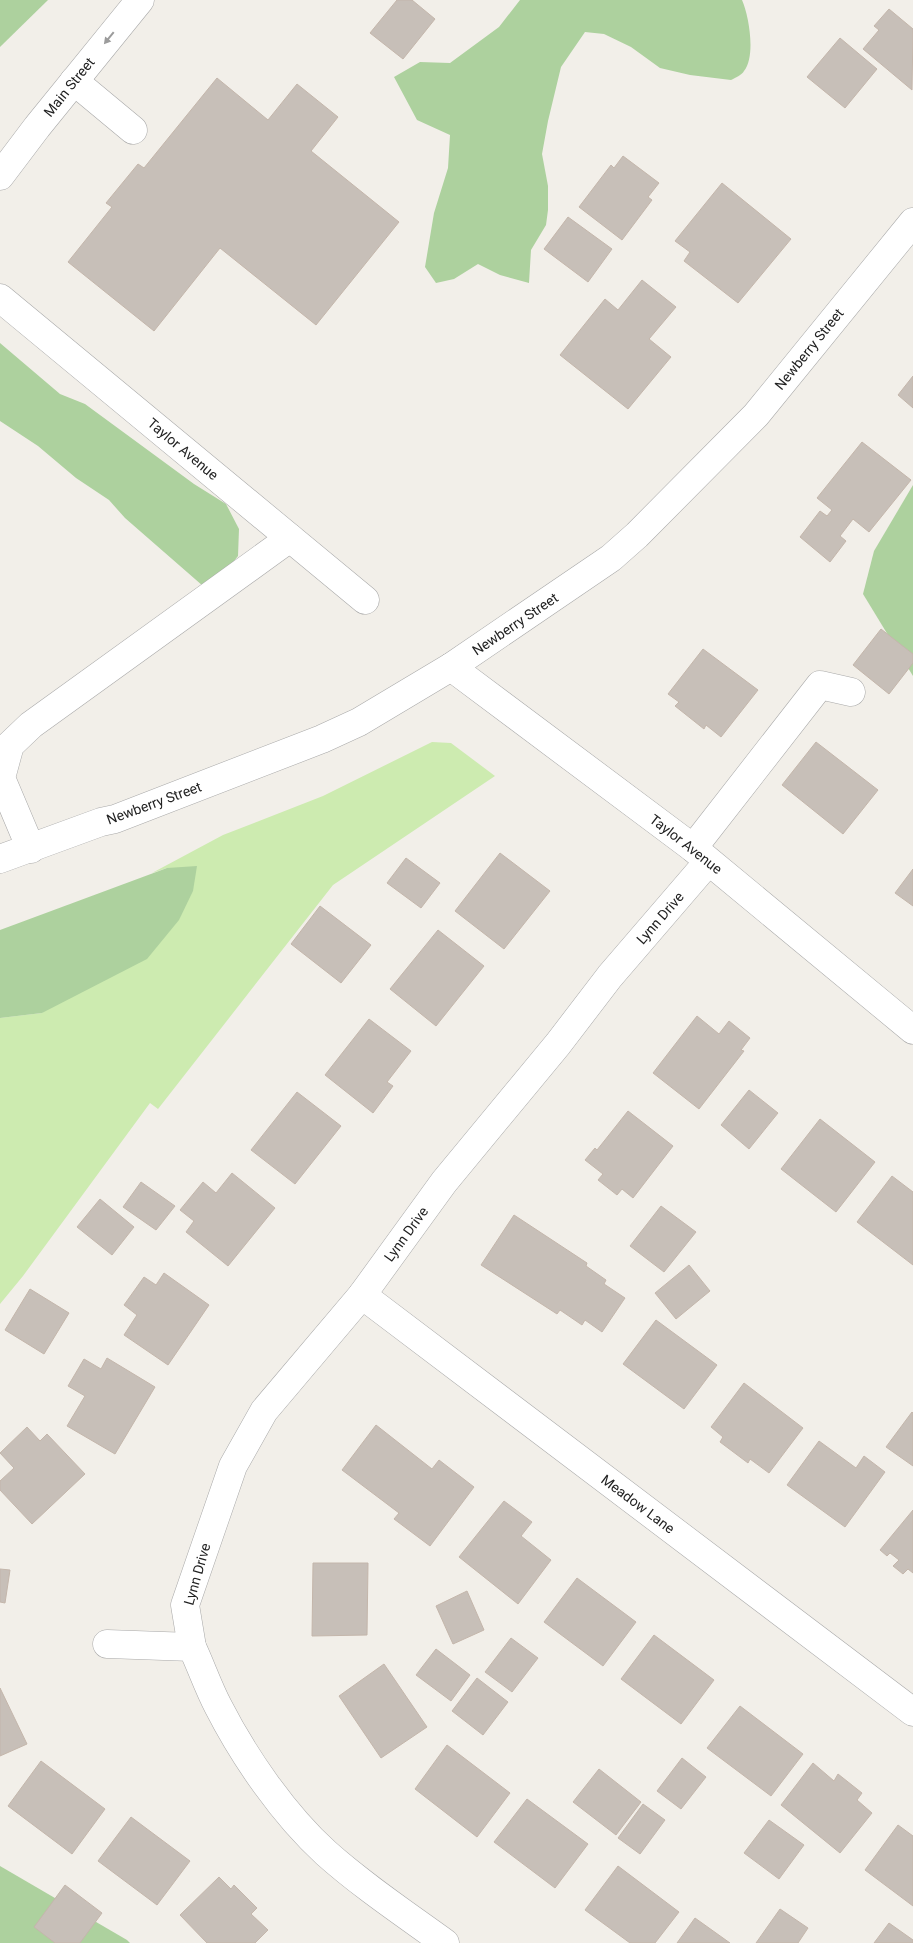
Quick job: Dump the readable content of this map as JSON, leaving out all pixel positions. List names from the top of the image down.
{
  "streets": {
    "street": [
      "Main Street",
      "Newberry Street",
      "Taylor Avenue",
      "Lynn Drive",
      "Meadow Lane"
    ]
  },
  "crossings": [
    ["Newberry Street", "Taylor Avenue"],
    ["Taylor Avenue", "Lynn Drive"],
    ["Lynn Drive", "Meadow Lane"]
  ],
  "one_way": ["Main Street"]
}
